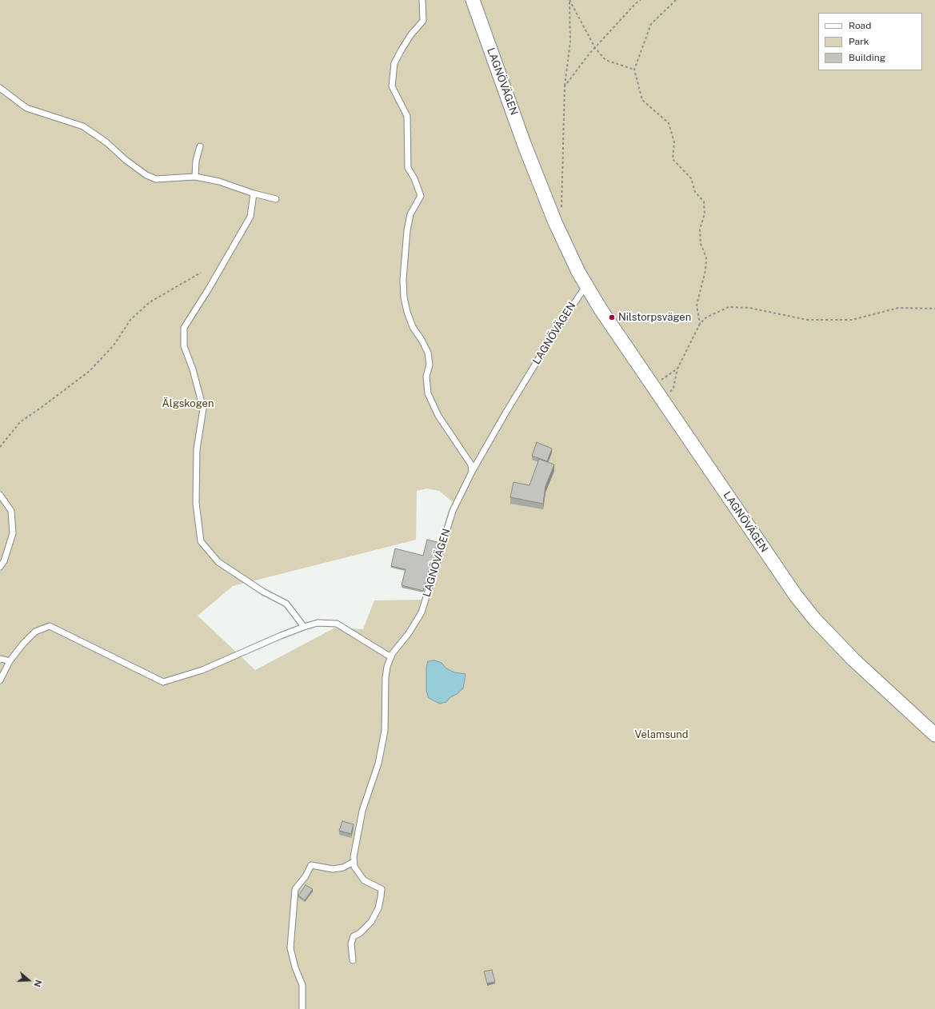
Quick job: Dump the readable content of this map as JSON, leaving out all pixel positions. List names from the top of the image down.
{
  "streets": {
    "street": ["LAGNÖVÄGEN"]
  },
  "parks": ["Älgskogen", "Velamsund"],
  "places": ["Nilstorpsvägen"],
  "legend": ["Road", "Park", "Building"],
  "north": "right"
}
